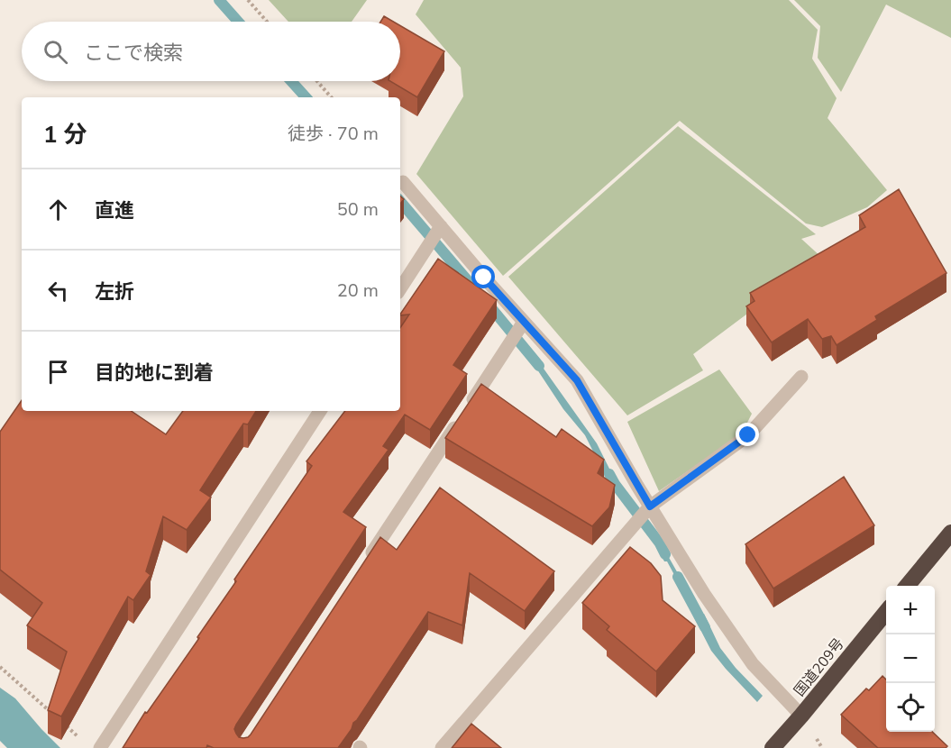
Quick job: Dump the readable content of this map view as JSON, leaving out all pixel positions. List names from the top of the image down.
{
  "streets": {
    "highway": ["国道209号"]
  },
  "page": {
    "search": "ここで検索",
    "heading": ["1 分", "徒歩 · 70 m"],
    "list": [
      ["直進", "50 m"],
      ["左折", "20 m"],
      "目的地に到着"
    ],
    "map_buttons": ["+", "−"]
  }
}
